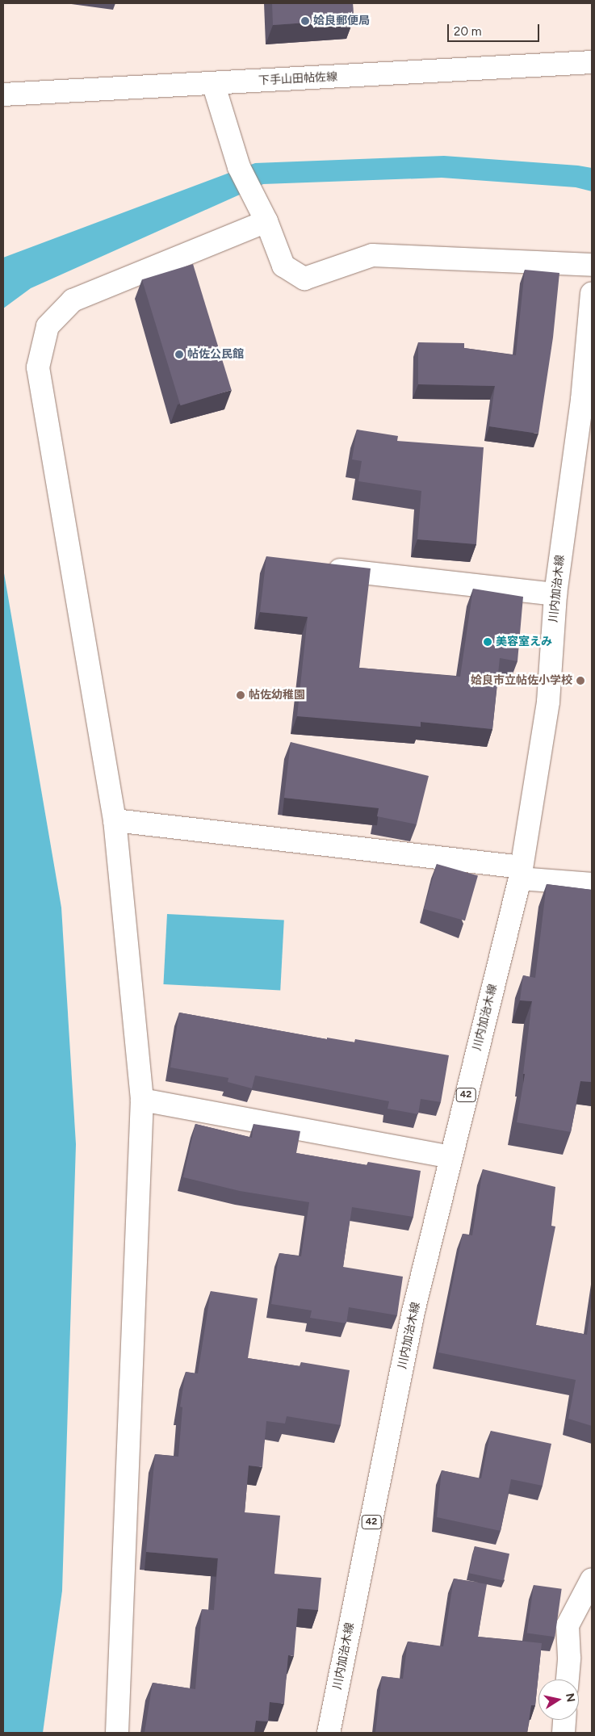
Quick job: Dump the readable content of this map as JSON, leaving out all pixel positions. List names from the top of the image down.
{
  "streets": {
    "street": ["下手山田帖佐線", "川内加治木線", "42"]
  },
  "places": [
    "姶良郵便局",
    "帖佐公民館",
    "美容室えみ",
    "姶良市立帖佐小学校",
    "帖佐幼稚園"
  ],
  "scale_bar": "20 m",
  "north": "right"
}
